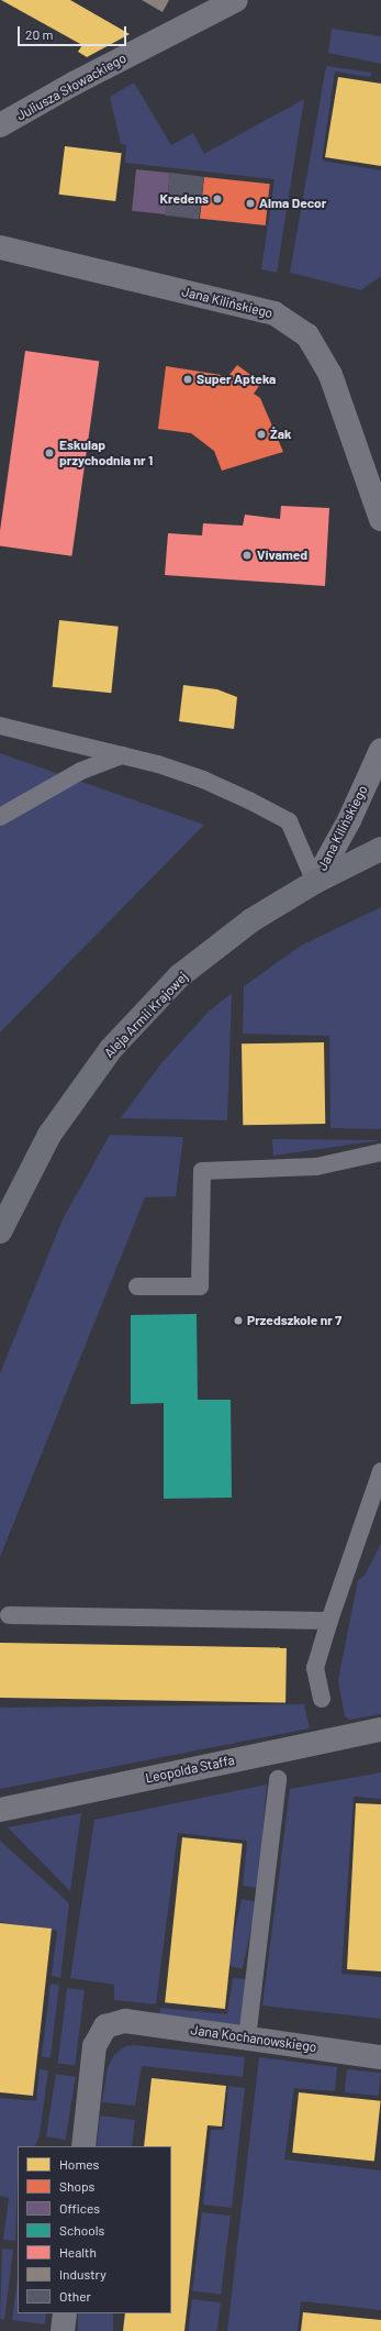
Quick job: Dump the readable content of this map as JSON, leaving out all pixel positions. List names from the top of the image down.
{
  "streets": {
    "street": [
      "Juliusza Słowackiego",
      "Jana Kilińskiego",
      "Aleja Armii Krajowej",
      "Leopolda Staffa",
      "Jana Kochanowskiego"
    ]
  },
  "crossings": [
    ["Jana Kilińskiego", "Aleja Armii Krajowej"]
  ],
  "places": [
    "Kredens",
    "Alma Decor",
    "Super Apteka",
    "Żak",
    "Eskulap przychodnia nr 1",
    "Vivamed",
    "Przedszkole nr 7"
  ],
  "legend": [
    "Homes",
    "Shops",
    "Offices",
    "Schools",
    "Health",
    "Industry",
    "Other"
  ],
  "scale_bar": "20 m"
}
